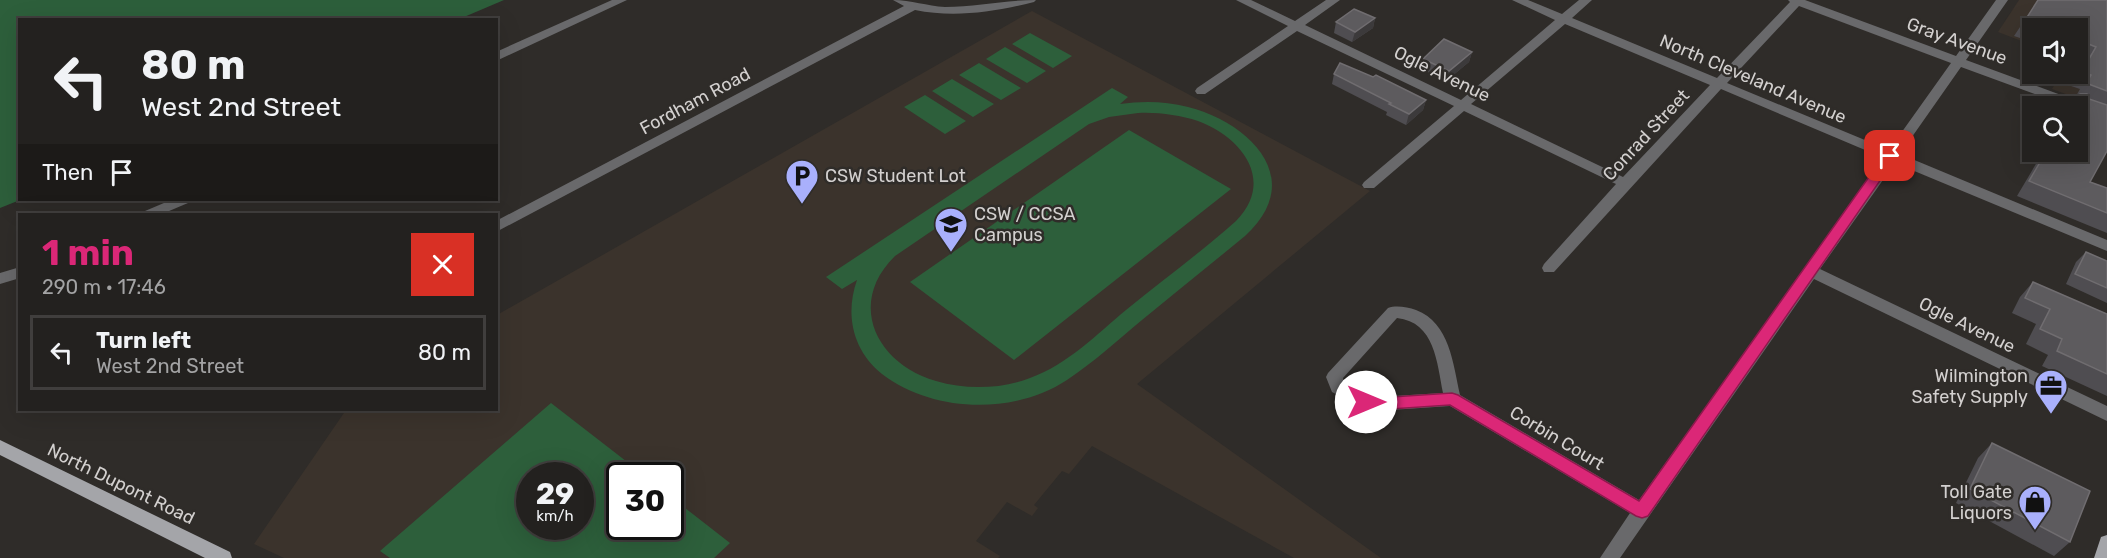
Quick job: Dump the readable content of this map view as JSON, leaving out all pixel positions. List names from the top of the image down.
{
  "streets": {
    "main road": ["North Dupont Road"],
    "street": [
      "Gray Avenue",
      "Ogle Avenue",
      "North Cleveland Avenue",
      "Fordham Road",
      "Conrad Street",
      "Corbin Court"
    ]
  },
  "crossings": [
    ["Gray Avenue", "Conrad Street"],
    ["Ogle Avenue", "Conrad Street"],
    ["North Cleveland Avenue", "Conrad Street"]
  ],
  "places": {
    "parking": ["CSW Student Lot"],
    "school or university": ["CSW / CCSA Campus"],
    "office": ["Wilmington Safety Supply"],
    "shop": ["Toll Gate Liquors"]
  },
  "page": {
    "turn": ["80 m", "West 2nd Street"],
    "then": "Then",
    "heading": ["1 min", "290 m · 17:46"],
    "list": [
      {
        "name": "Turn left",
        "note": "West 2nd Street",
        "value": "80 m"
      }
    ],
    "speed": "29 km/h",
    "limit": "30"
  }
}
